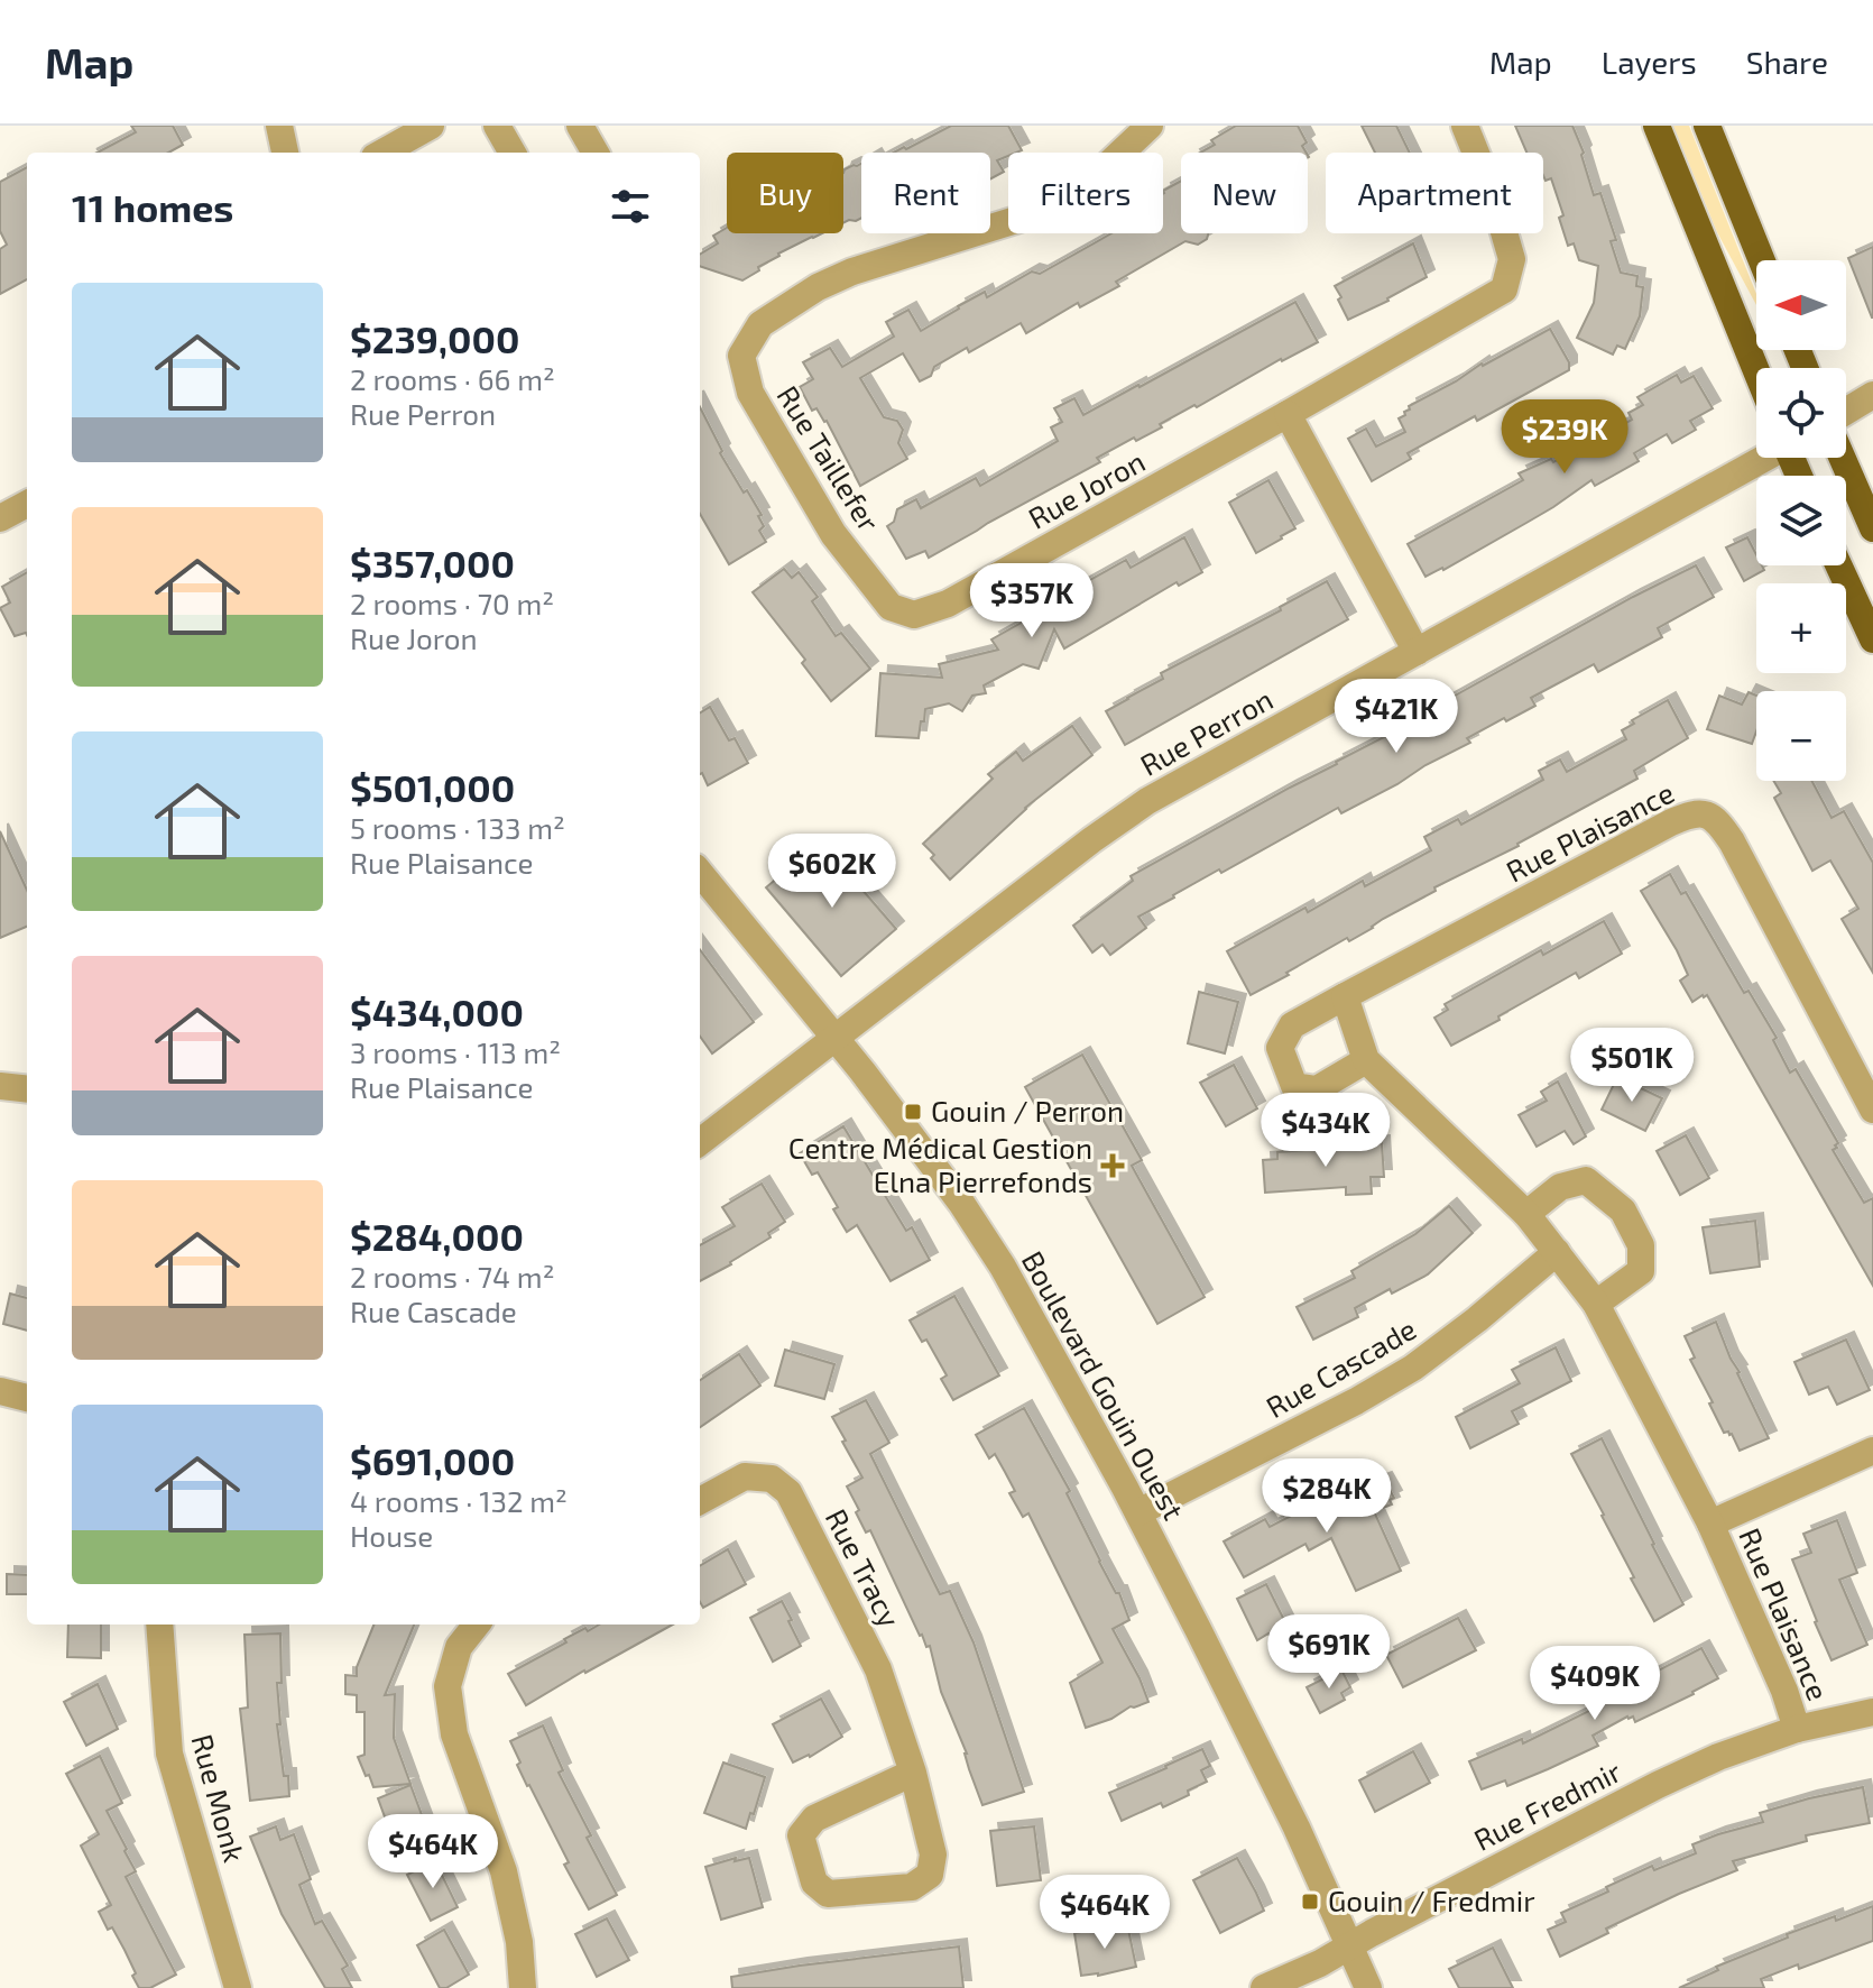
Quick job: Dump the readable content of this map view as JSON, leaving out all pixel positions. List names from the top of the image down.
{
  "streets": {
    "street": [
      "Rue Taillefer",
      "Rue Joron",
      "Rue Perron",
      "Rue Plaisance",
      "Rue Cascade",
      "Boulevard Gouin Ouest",
      "Rue Tracy",
      "Rue Monk",
      "Rue Fredmir"
    ]
  },
  "crossings": [
    ["Rue Taillefer", "Rue Joron"],
    ["Rue Perron", "Boulevard Gouin Ouest"],
    ["Rue Plaisance", "Rue Cascade"],
    ["Rue Plaisance", "Rue Fredmir"],
    ["Rue Cascade", "Boulevard Gouin Ouest"],
    ["Boulevard Gouin Ouest", "Rue Fredmir"]
  ],
  "places": {
    "transit": ["Gouin / Perron", "Gouin / Fredmir"],
    "health": ["Centre Médical Gestion Elna Pierrefonds"]
  },
  "north": "left",
  "page": {
    "header": "Map",
    "nav": ["Map", "Layers", "Share"],
    "chip": [
      "Buy",
      "Rent",
      "Filters",
      "New",
      "Apartment"
    ],
    "heading": "11 homes",
    "map_buttons": ["+", "−"],
    "list": [
      {
        "name": "$239,000",
        "note": "2 rooms · 66 m² · Rue Perron"
      },
      {
        "name": "$357,000",
        "note": "2 rooms · 70 m² · Rue Joron"
      },
      {
        "name": "$501,000",
        "note": "5 rooms · 133 m² · Rue Plaisance"
      },
      {
        "name": "$434,000",
        "note": "3 rooms · 113 m² · Rue Plaisance"
      },
      {
        "name": "$284,000",
        "note": "2 rooms · 74 m² · Rue Cascade"
      },
      {
        "name": "$691,000",
        "note": "4 rooms · 132 m² · House"
      }
    ],
    "price": [
      "$239K",
      "$357K",
      "$421K",
      "$602K",
      "$501K",
      "$434K",
      "$284K",
      "$691K",
      "$409K",
      "$464K",
      "$464K"
    ]
  }
}
